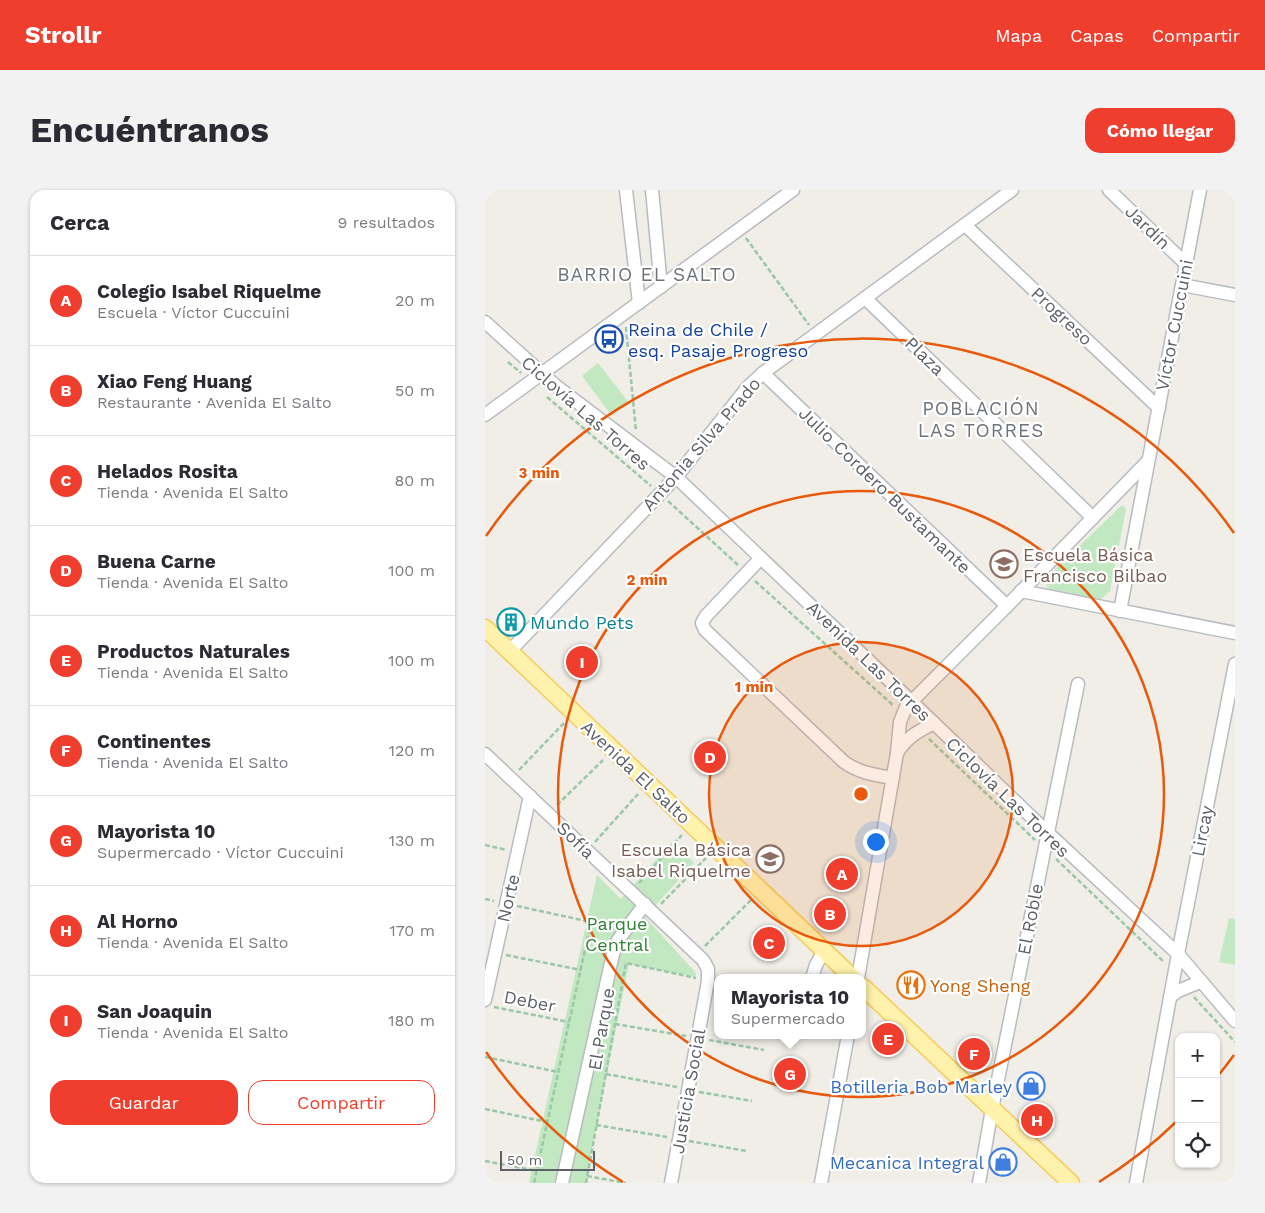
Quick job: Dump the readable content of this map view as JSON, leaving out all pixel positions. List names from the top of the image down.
{
  "streets": {
    "main road": ["Avenida El Salto"],
    "street": [
      "Jardín",
      "Progreso",
      "Víctor Cuccuini",
      "Plaza",
      "Antonia Silva Prado",
      "Julio Cordero Bustamante",
      "Avenida Las Torres",
      "Lircay",
      "Sofía",
      "Norte",
      "El Roble",
      "Justicia Social"
    ],
    "path": ["Ciclovía Las Torres", "Deber", "El Parque"]
  },
  "crossings": [
    ["Jardín", "Víctor Cuccuini"],
    ["Progreso", "Víctor Cuccuini"],
    ["Progreso", "Antonia Silva Prado"],
    ["Plaza", "Antonia Silva Prado"],
    ["Ciclovía Las Torres", "Antonia Silva Prado"],
    ["Ciclovía Las Torres", "Lircay"],
    ["Ciclovía Las Torres", "El Roble"],
    ["Antonia Silva Prado", "Julio Cordero Bustamante"],
    ["Antonia Silva Prado", "Avenida Las Torres"],
    ["Antonia Silva Prado", "Avenida El Salto"],
    ["Avenida Las Torres", "Lircay"],
    ["Avenida Las Torres", "El Roble"],
    ["Sofía", "Norte"],
    ["Sofía", "El Parque"],
    ["Sofía", "Justicia Social"],
    ["Norte", "Deber"],
    ["Norte", "El Parque"],
    ["Deber", "El Parque"],
    ["El Parque", "Justicia Social"]
  ],
  "districts": ["BARRIO EL SALTO", "POBLACIÓN LAS TORRES"],
  "parks": ["Parque Central"],
  "places": {
    "bus stop": ["Reina de Chile / esq. Pasaje Progreso"],
    "school or university": ["Escuela Básica Francisco Bilbao", "Escuela Básica Isabel Riquelme"],
    "building": ["Mundo Pets"],
    "restaurant": ["Yong Sheng"],
    "shop": ["Botilleria Bob Marley", "Mecanica Integral"]
  },
  "scale_bar": "50 m",
  "page": {
    "header": "Strollr",
    "nav": ["Mapa", "Capas", "Compartir"],
    "buttons": [
      "Cómo llegar",
      ["Guardar", "Compartir"]
    ],
    "title": "Encuéntranos",
    "heading": ["Cerca", "9 resultados"],
    "list": [
      {
        "mark": "A",
        "name": "Colegio Isabel Riquelme",
        "note": "Escuela · Víctor Cuccuini",
        "value": "20 m"
      },
      {
        "mark": "B",
        "name": "Xiao Feng Huang",
        "note": "Restaurante · Avenida El Salto",
        "value": "50 m"
      },
      {
        "mark": "C",
        "name": "Helados Rosita",
        "note": "Tienda · Avenida El Salto",
        "value": "80 m"
      },
      {
        "mark": "D",
        "name": "Buena Carne",
        "note": "Tienda · Avenida El Salto",
        "value": "100 m"
      },
      {
        "mark": "E",
        "name": "Productos Naturales",
        "note": "Tienda · Avenida El Salto",
        "value": "100 m"
      },
      {
        "mark": "F",
        "name": "Continentes",
        "note": "Tienda · Avenida El Salto",
        "value": "120 m"
      },
      {
        "mark": "G",
        "name": "Mayorista 10",
        "note": "Supermercado · Víctor Cuccuini",
        "value": "130 m"
      },
      {
        "mark": "H",
        "name": "Al Horno",
        "note": "Tienda · Avenida El Salto",
        "value": "170 m"
      },
      {
        "mark": "I",
        "name": "San Joaquin",
        "note": "Tienda · Avenida El Salto",
        "value": "180 m"
      }
    ],
    "pins": [
      "I",
      "D",
      "A",
      "B",
      "C",
      "E",
      "F",
      "G",
      "H"
    ],
    "popup": ["Mayorista 10", "Supermercado"],
    "map_buttons": ["+", "−"],
    "scale": "50 m"
  },
  "rings": ["3 min", "2 min", "1 min"]
}
